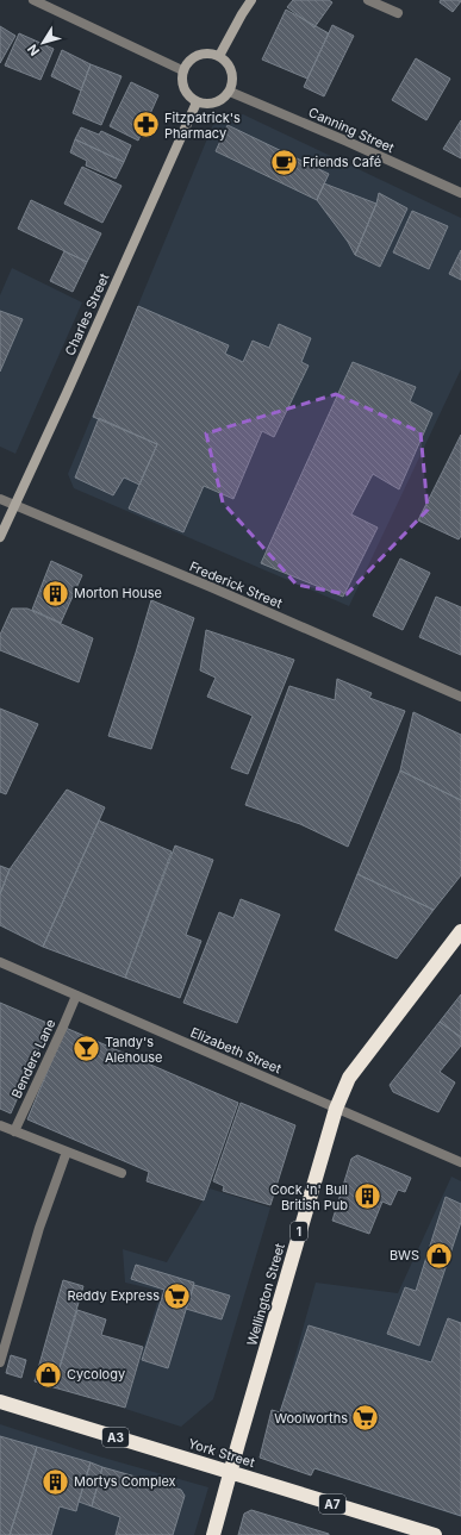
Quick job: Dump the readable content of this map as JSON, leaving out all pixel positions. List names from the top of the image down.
{
  "streets": {
    "highway": [
      "1",
      "Wellington Street",
      "A3",
      "York Street",
      "A7"
    ],
    "street": [
      "Canning Street",
      "Charles Street",
      "Frederick Street",
      "Elizabeth Street",
      "Benders Lane"
    ]
  },
  "crossings": [
    ["Canning Street", "Charles Street"],
    ["Charles Street", "Frederick Street"],
    ["Elizabeth Street", "Benders Lane"],
    ["Elizabeth Street", "Wellington Street"],
    ["Wellington Street", "York Street"]
  ],
  "places": {
    "pharmacy": ["Fitzpatrick's Pharmacy"],
    "cafe": ["Friends Café"],
    "building": ["Morton House", "Cock 'n' Bull British Pub", "Mortys Complex"],
    "bar": ["Tandy's Alehouse"],
    "shop": ["BWS", "Cycology"],
    "supermarket": ["Reddy Express", "Woolworths"]
  },
  "north": "bottom left"
}
